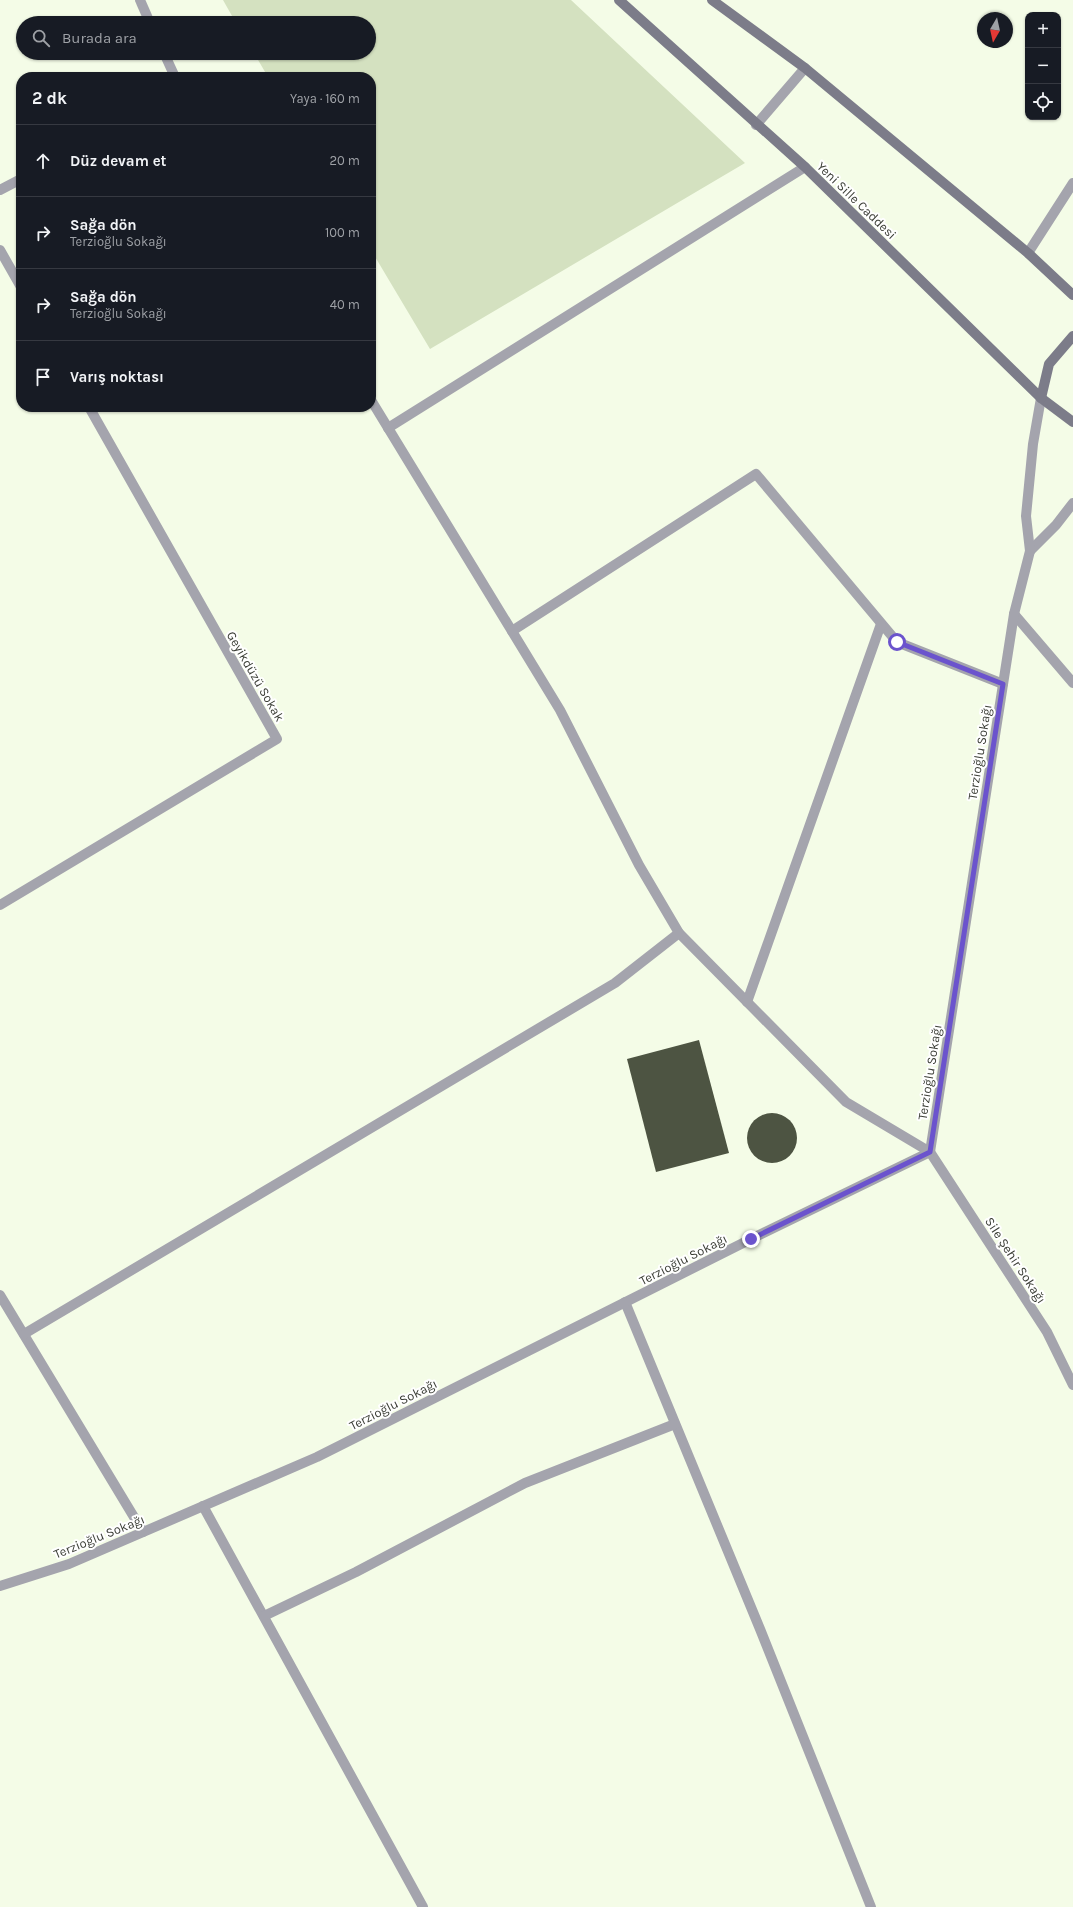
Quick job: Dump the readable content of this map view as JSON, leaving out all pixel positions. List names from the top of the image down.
{
  "streets": {
    "main road": ["Yeni Sille Caddesi"],
    "street": ["Geyikdüzü Sokak", "Terzioğlu Sokağı", "Sile Şehir Sokağı"]
  },
  "crossings": [
    ["Terzioğlu Sokağı", "Sile Şehir Sokağı"]
  ],
  "north": "bottom",
  "page": {
    "map_buttons": ["+", "−"],
    "search": "Burada ara",
    "heading": ["2 dk", "Yaya · 160 m"],
    "list": [
      ["Düz devam et", "20 m"],
      ["Sağa dön", "Terzioğlu Sokağı", "100 m"],
      ["Sağa dön", "Terzioğlu Sokağı", "40 m"],
      "Varış noktası"
    ]
  }
}
